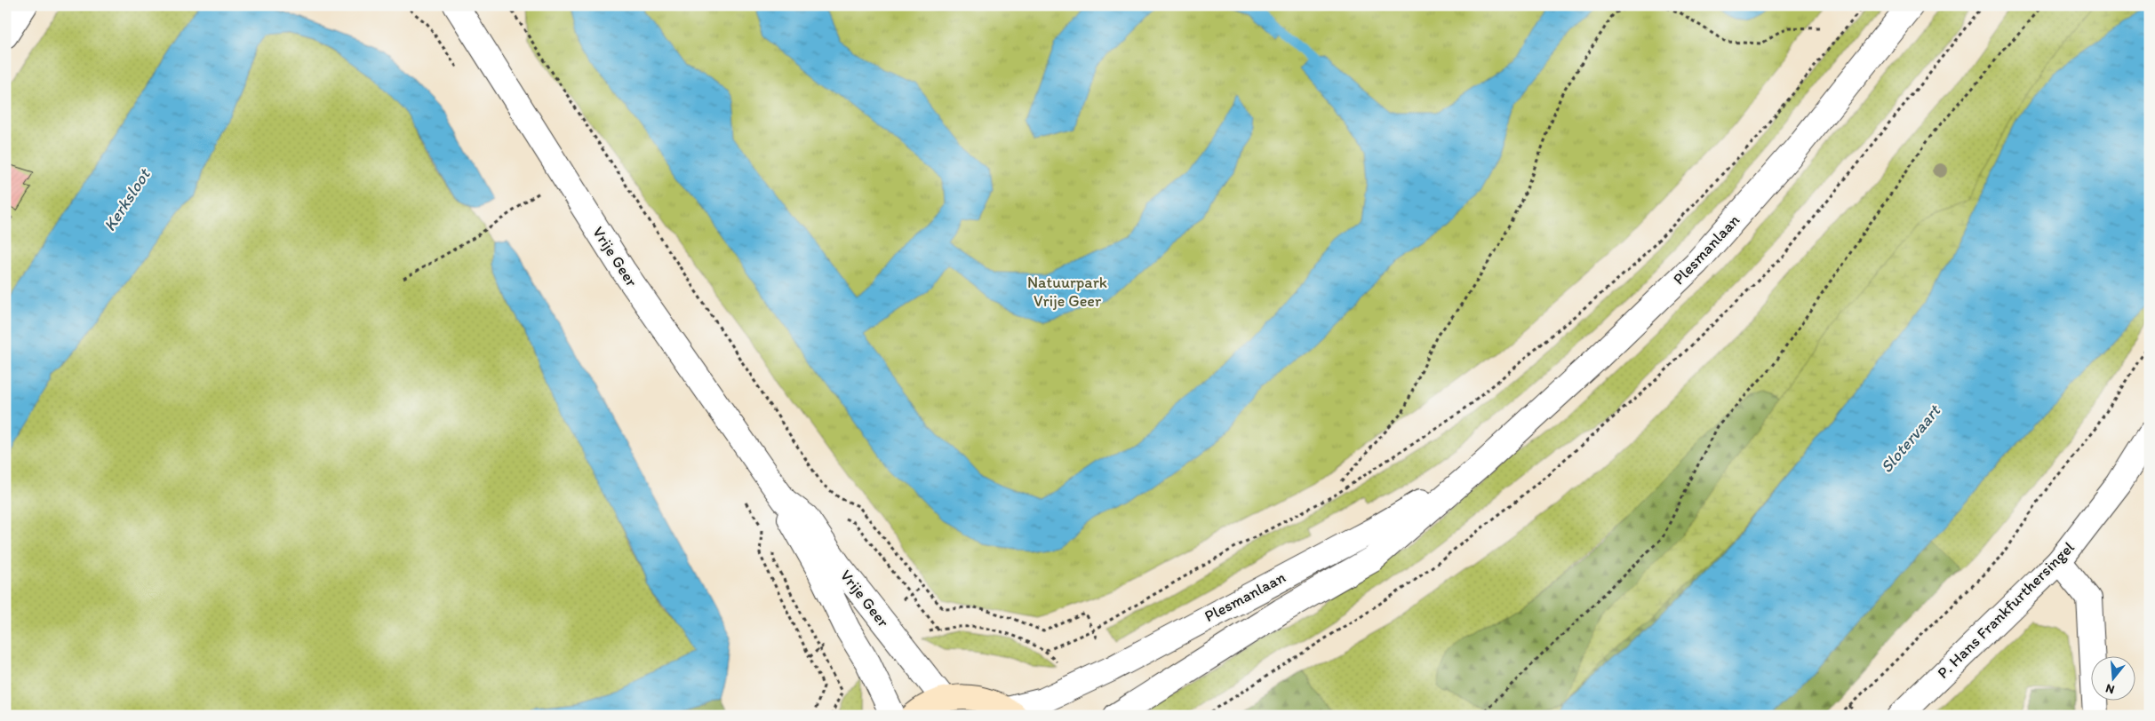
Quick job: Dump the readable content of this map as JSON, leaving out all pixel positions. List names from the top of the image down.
{
  "streets": {
    "street": ["Plesmanlaan", "Vrije Geer", "P. Hans Frankfurthersingel"]
  },
  "water": ["Kerksloot", "Slotervaart"],
  "parks": ["Natuurpark Vrije Geer"],
  "north": "bottom"
}
